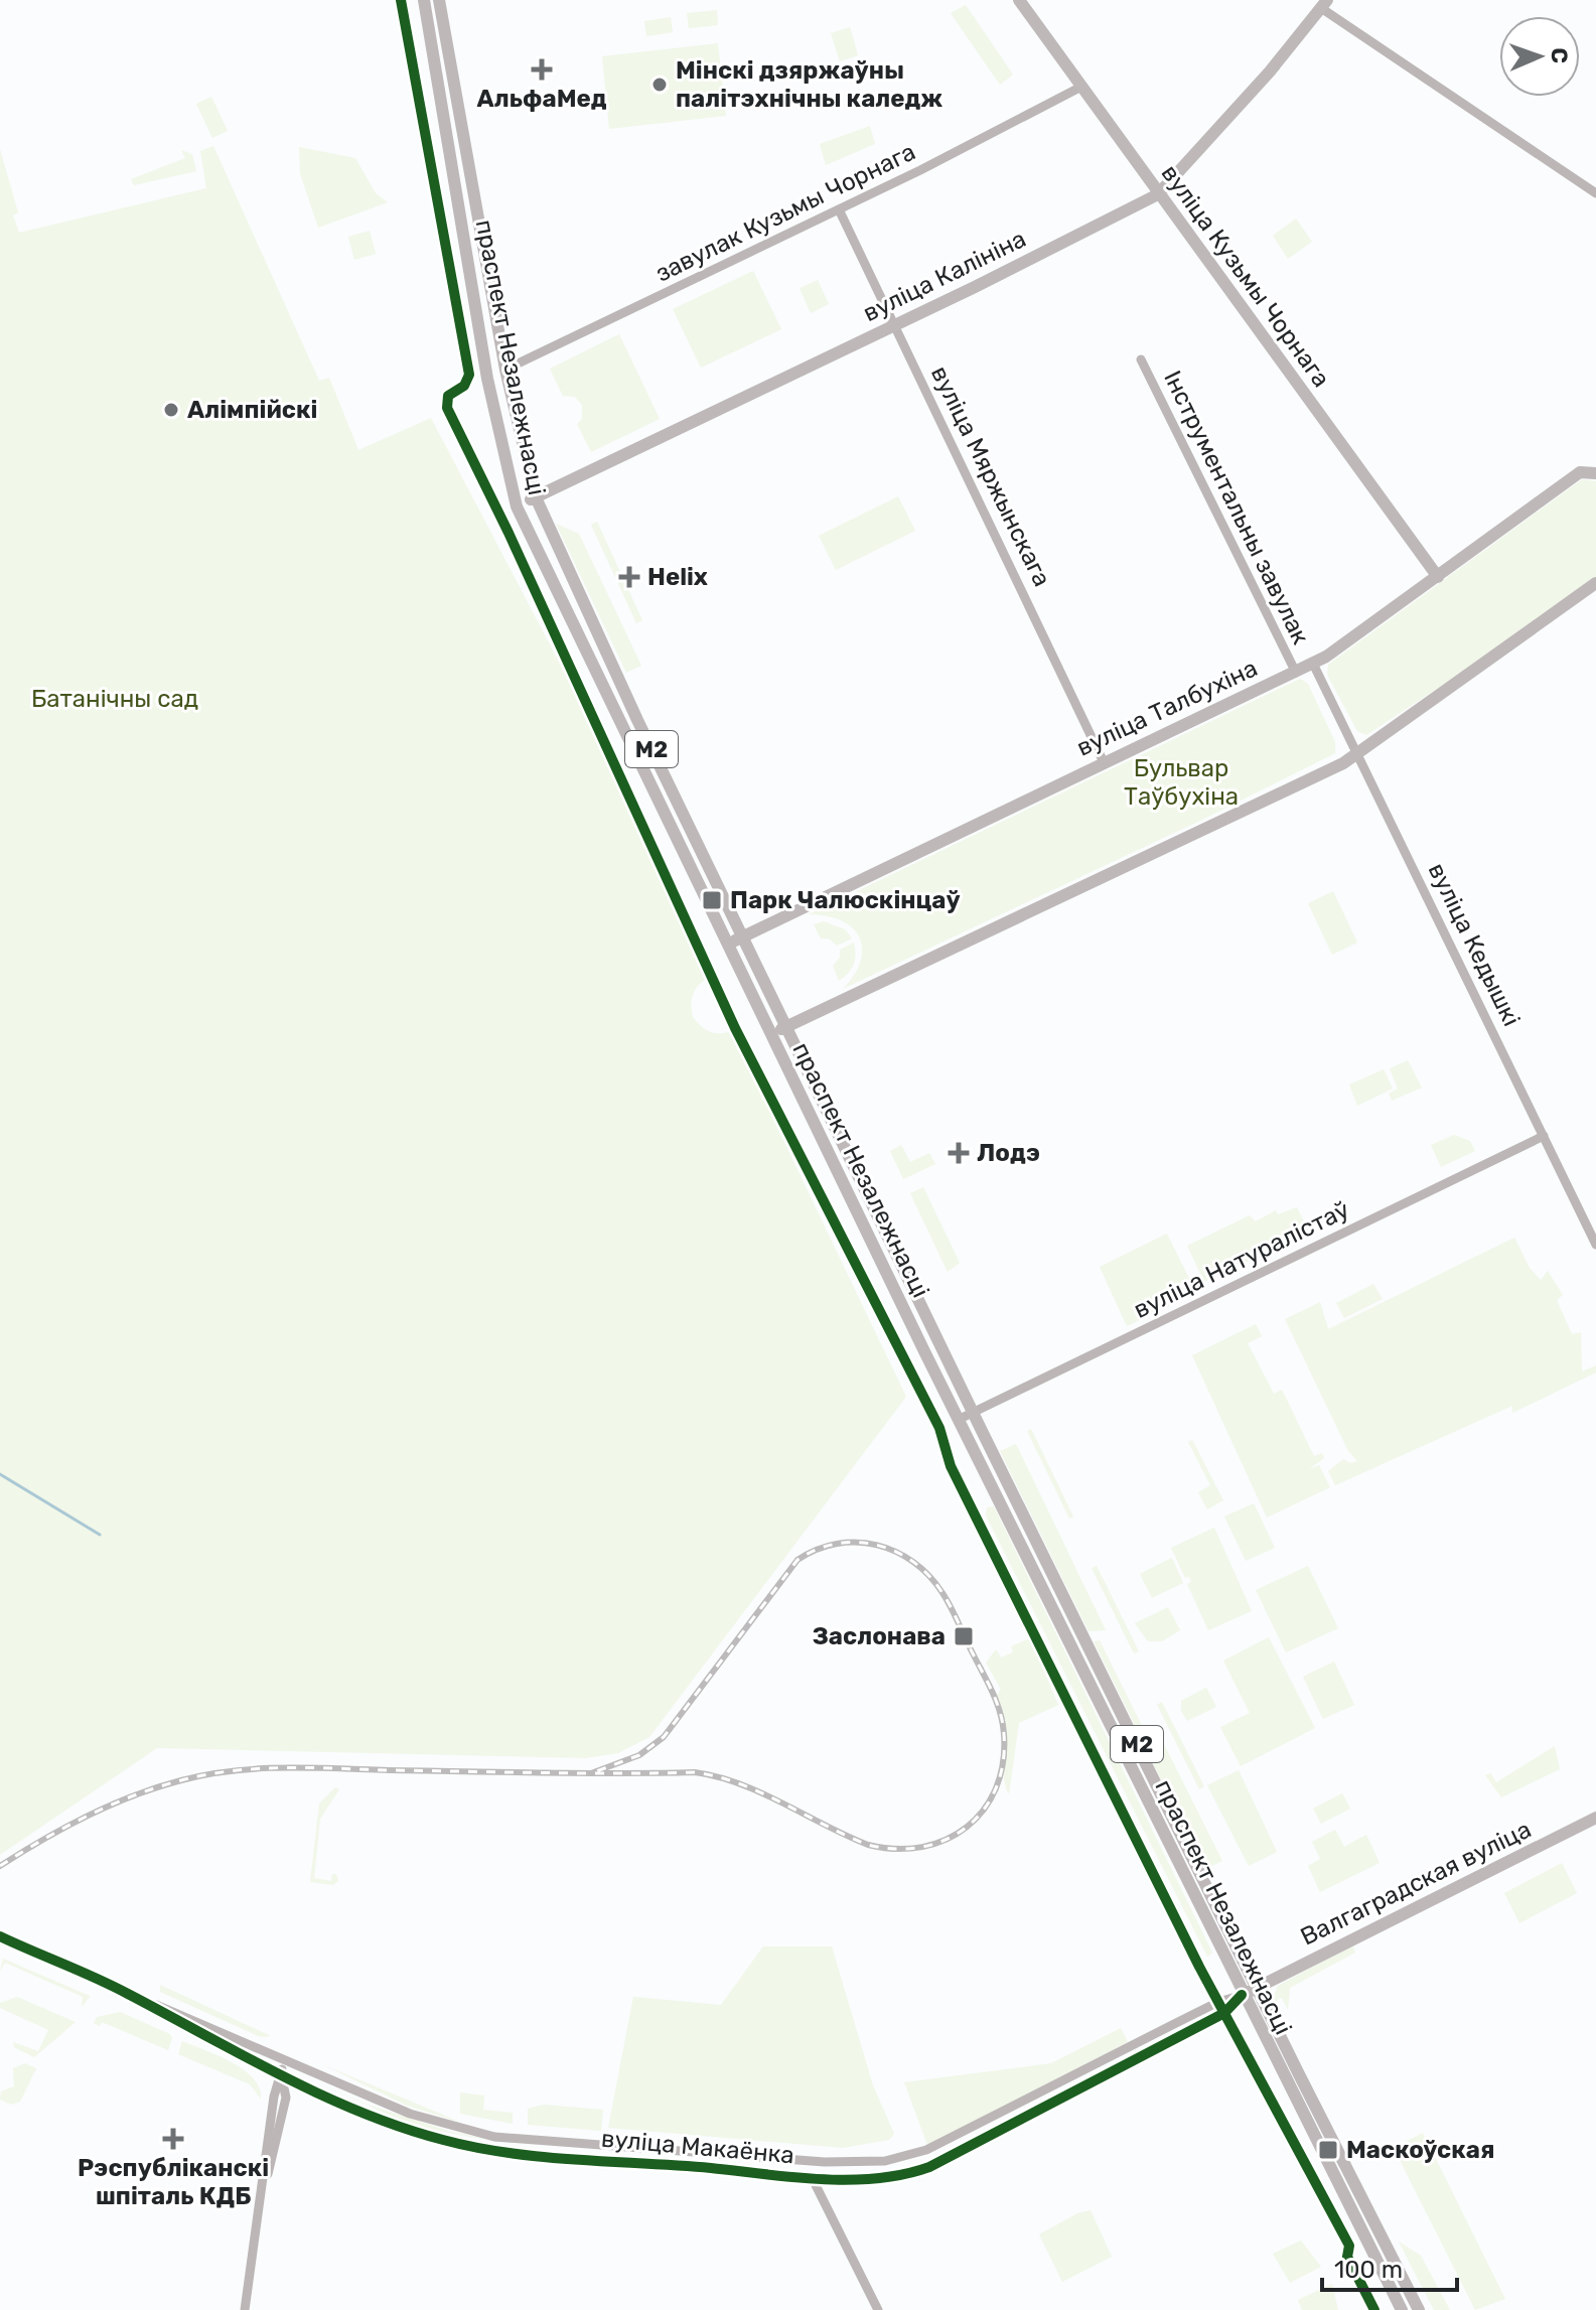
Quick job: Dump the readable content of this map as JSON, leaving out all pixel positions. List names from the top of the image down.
{
  "streets": {
    "main road": [
      "вуліца Калініна",
      "вуліца Кузьмы Чорнага",
      "праспект Незалежнасці",
      "вуліца Талбухіна",
      "М2",
      "Валгаградская вуліца"
    ],
    "street": [
      "завулак Кузьмы Чорнага",
      "вуліца Мяржынскага",
      "Інструментальны завулак",
      "вуліца Кедышкі",
      "вуліца Натуралістаў",
      "вуліца Макаёнка"
    ]
  },
  "crossings": [
    ["завулак Кузьмы Чорнага", "вуліца Кузьмы Чорнага"],
    ["завулак Кузьмы Чорнага", "праспект Незалежнасці"],
    ["завулак Кузьмы Чорнага", "вуліца Мяржынскага"],
    ["вуліца Калініна", "вуліца Кузьмы Чорнага"],
    ["вуліца Калініна", "праспект Незалежнасці"],
    ["вуліца Калініна", "вуліца Мяржынскага"],
    ["вуліца Кузьмы Чорнага", "вуліца Талбухіна"],
    ["праспект Незалежнасці", "вуліца Талбухіна"],
    ["праспект Незалежнасці", "вуліца Натуралістаў"],
    ["праспект Незалежнасці", "Валгаградская вуліца"],
    ["праспект Незалежнасці", "вуліца Макаёнка"],
    ["вуліца Мяржынскага", "вуліца Талбухіна"],
    ["Інструментальны завулак", "вуліца Талбухіна"],
    ["вуліца Талбухіна", "вуліца Кедышкі"],
    ["вуліца Кедышкі", "вуліца Натуралістаў"],
    ["Валгаградская вуліца", "вуліца Макаёнка"]
  ],
  "parks": ["Батанічны сад", "Бульвар Таўбухіна"],
  "places": {
    "health": [
      "АльфаМед",
      "Helix",
      "Лодэ",
      "Рэспубліканскі шпіталь КДБ"
    ],
    "other": ["Мінскі дзяржаўны палітэхнічны каледж", "Алімпійскі"],
    "transit": ["Парк Чалюскінцаў", "Заслонава", "Маскоўская"]
  },
  "scale_bar": "100 m",
  "north": "right"
}
